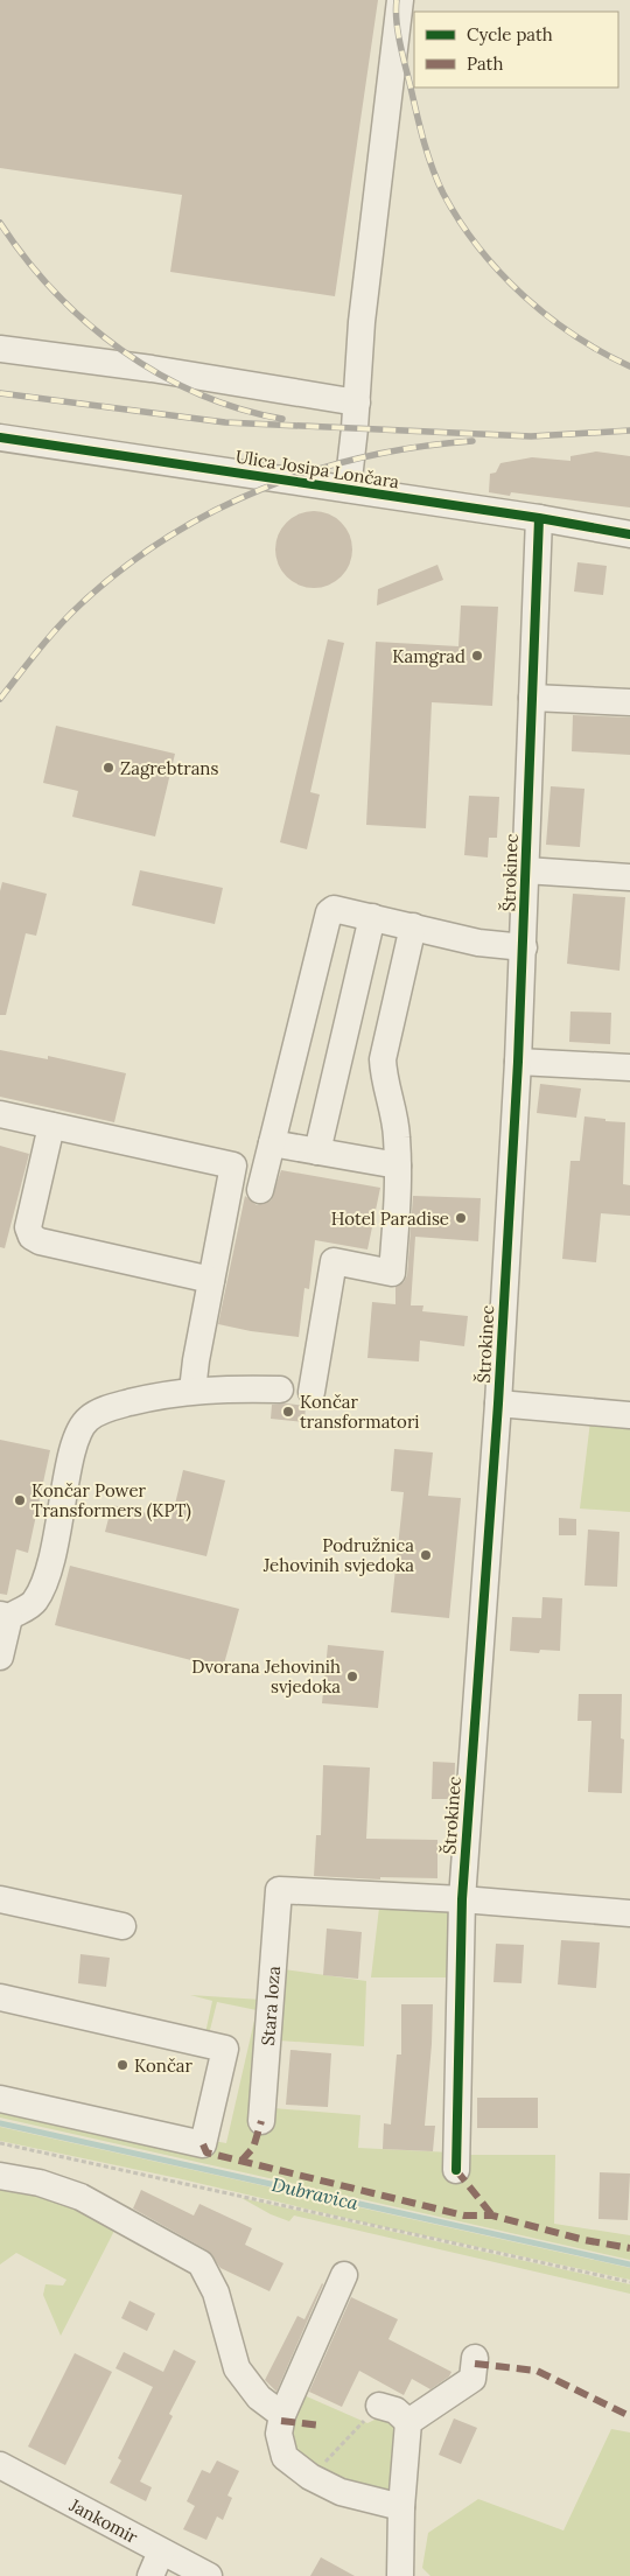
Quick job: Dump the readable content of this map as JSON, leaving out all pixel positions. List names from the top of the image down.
{
  "streets": {
    "street": [
      "Ulica Josipa Lončara",
      "Štrokinec",
      "Stara loza",
      "Jankomir"
    ]
  },
  "crossings": [
    ["Ulica Josipa Lončara", "Štrokinec"],
    ["Štrokinec", "Stara loza"]
  ],
  "water": ["Dubravica"],
  "places": [
    "Kamgrad",
    "Zagrebtrans",
    "Hotel Paradise",
    "Končar transformatori",
    "Končar Power Transformers (KPT)",
    "Podružnica Jehovinih svjedoka",
    "Dvorana Jehovinih svjedoka",
    "Končar"
  ],
  "legend": ["Cycle path", "Path"]
}
